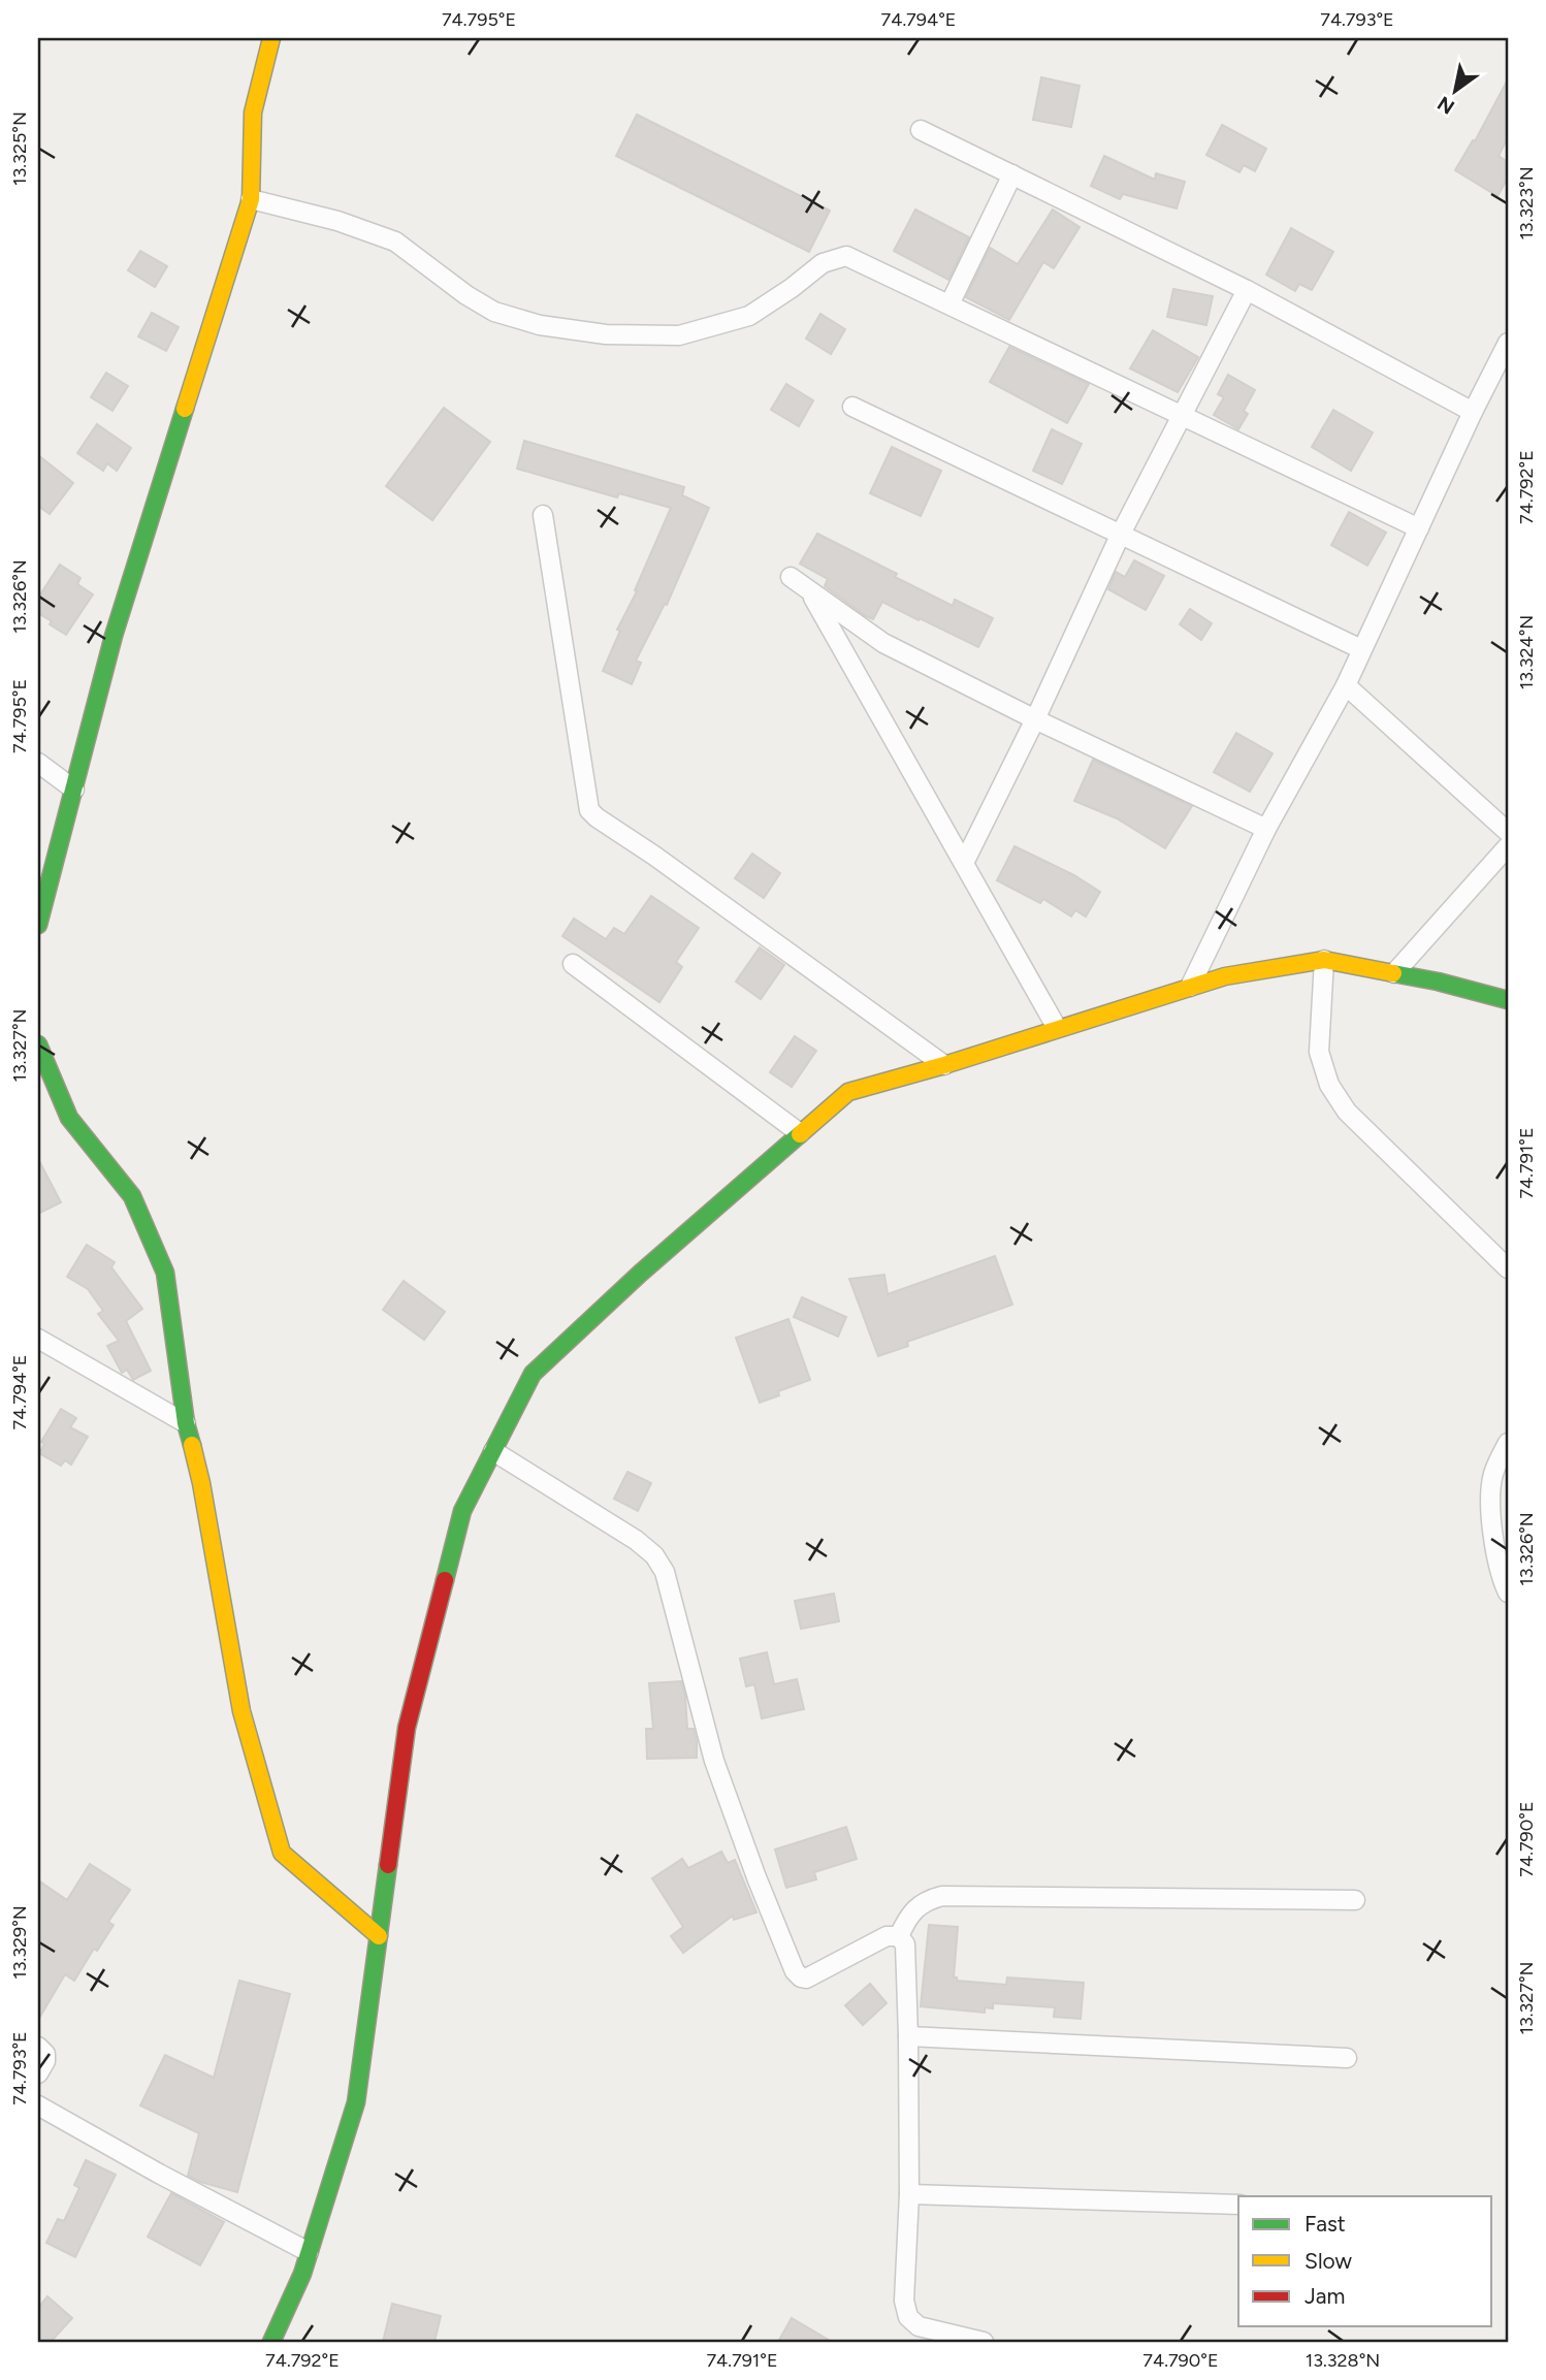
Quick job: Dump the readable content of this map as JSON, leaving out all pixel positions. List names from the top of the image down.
{
  "legend": ["Fast", "Slow", "Jam"],
  "north": "bottom left",
  "coordinates": [
    "74.795°E",
    "74.794°E",
    "74.793°E",
    "13.325°N",
    "13.323°N",
    "74.792°E",
    "13.326°N",
    "13.324°N",
    "13.327°N",
    "74.791°E",
    "74.790°E",
    "13.329°N",
    "13.328°N"
  ]
}
